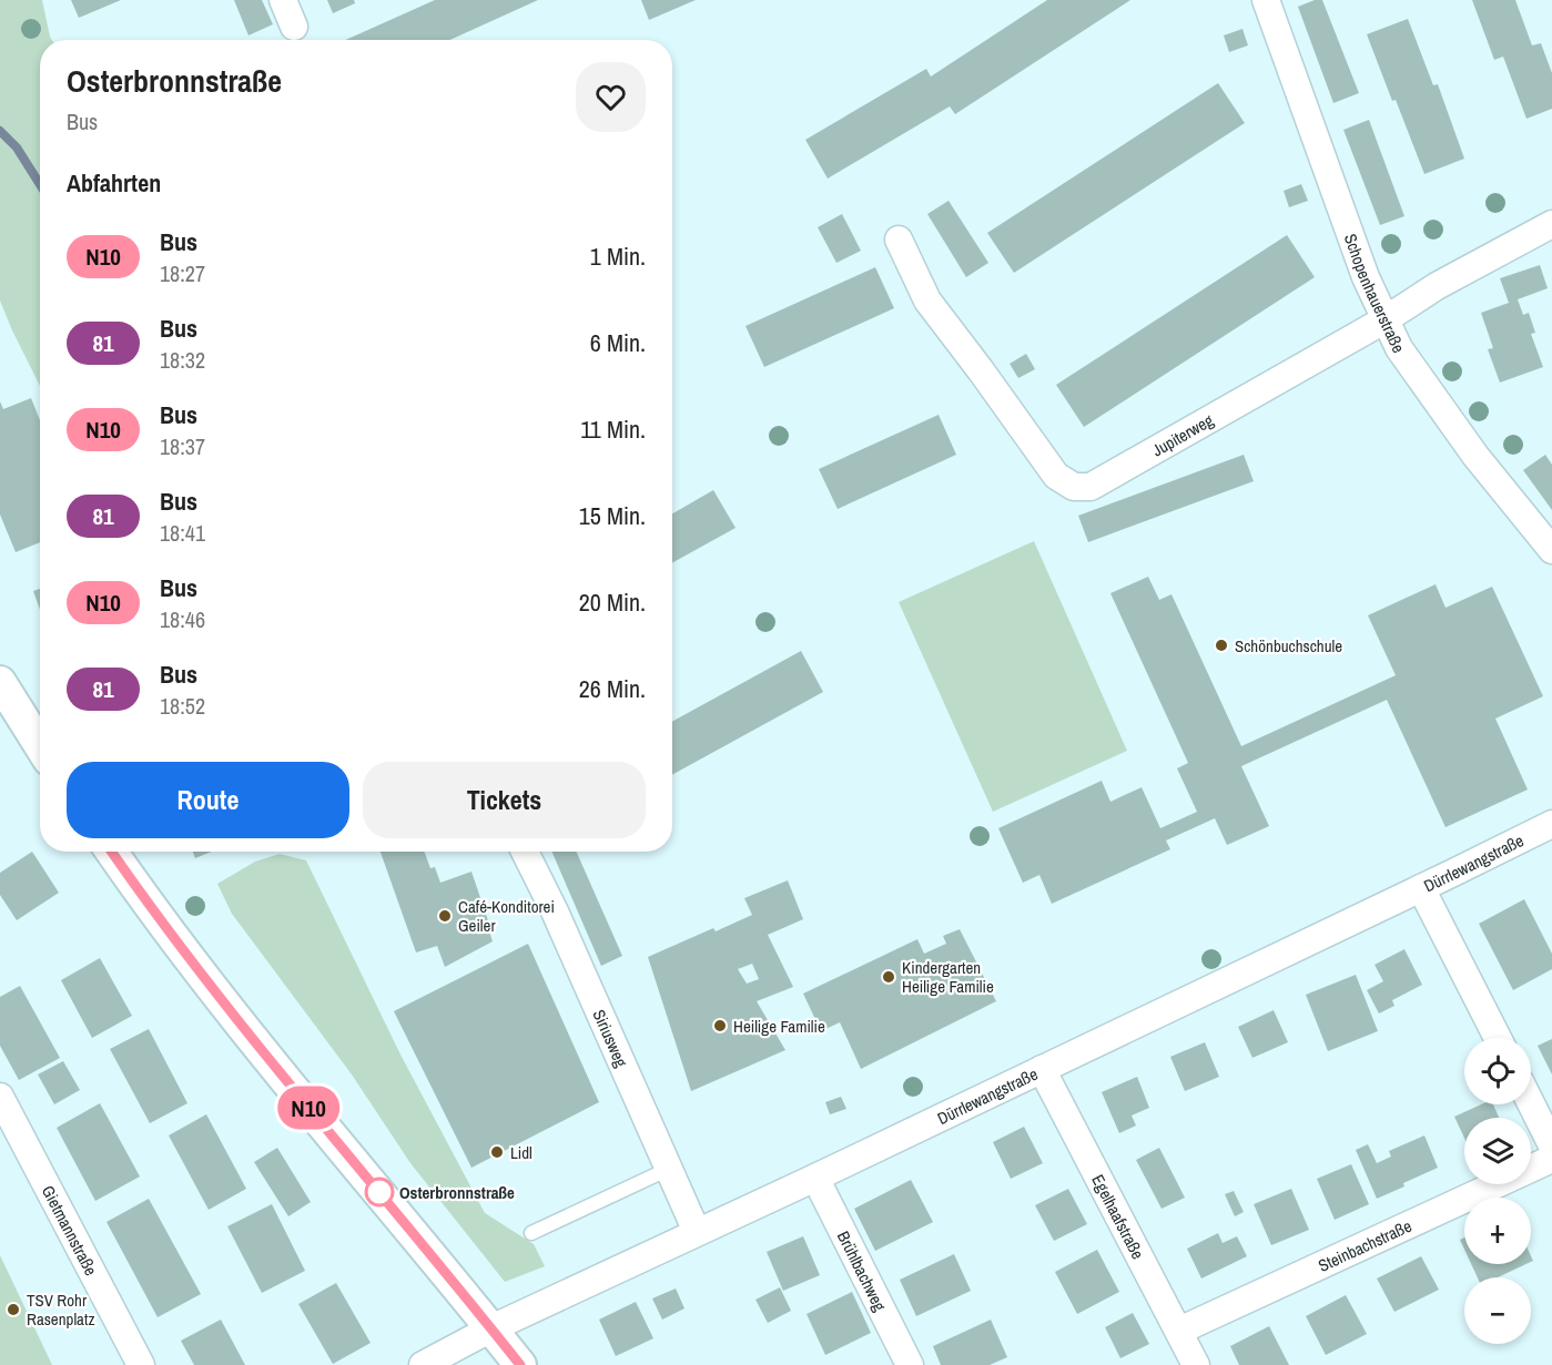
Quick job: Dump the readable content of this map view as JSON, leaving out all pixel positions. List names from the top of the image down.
{
  "streets": {
    "street": [
      "Schopenhauerstraße",
      "Jupiterweg",
      "Dürrlewangstraße",
      "Siriusweg",
      "Egelhaafstraße",
      "Gietmannstraße",
      "Steinbachstraße",
      "Brühlbachweg"
    ]
  },
  "crossings": [
    ["Schopenhauerstraße", "Jupiterweg"],
    ["Dürrlewangstraße", "Siriusweg"],
    ["Dürrlewangstraße", "Egelhaafstraße"],
    ["Dürrlewangstraße", "Brühlbachweg"],
    ["Egelhaafstraße", "Steinbachstraße"]
  ],
  "places": [
    "Schönbuchschule",
    "Café-Konditorei Geiler",
    "Kindergarten Heilige Familie",
    "Heilige Familie",
    "Lidl",
    "Osterbronnstraße",
    "TSV Rohr Rasenplatz"
  ],
  "lines": ["bus line N10"],
  "page": {
    "on_map": "N10",
    "heading": [
      ["Osterbronnstraße", "Bus"],
      "Abfahrten"
    ],
    "list": [
      {
        "mark": "N10",
        "name": "Bus",
        "note": "18:27",
        "value": "1 Min."
      },
      {
        "mark": "81",
        "name": "Bus",
        "note": "18:32",
        "value": "6 Min."
      },
      {
        "mark": "N10",
        "name": "Bus",
        "note": "18:37",
        "value": "11 Min."
      },
      {
        "mark": "81",
        "name": "Bus",
        "note": "18:41",
        "value": "15 Min."
      },
      {
        "mark": "N10",
        "name": "Bus",
        "note": "18:46",
        "value": "20 Min."
      },
      {
        "mark": "81",
        "name": "Bus",
        "note": "18:52",
        "value": "26 Min."
      }
    ],
    "buttons": ["Route", "Tickets"],
    "map_buttons": ["+", "−"]
  }
}
